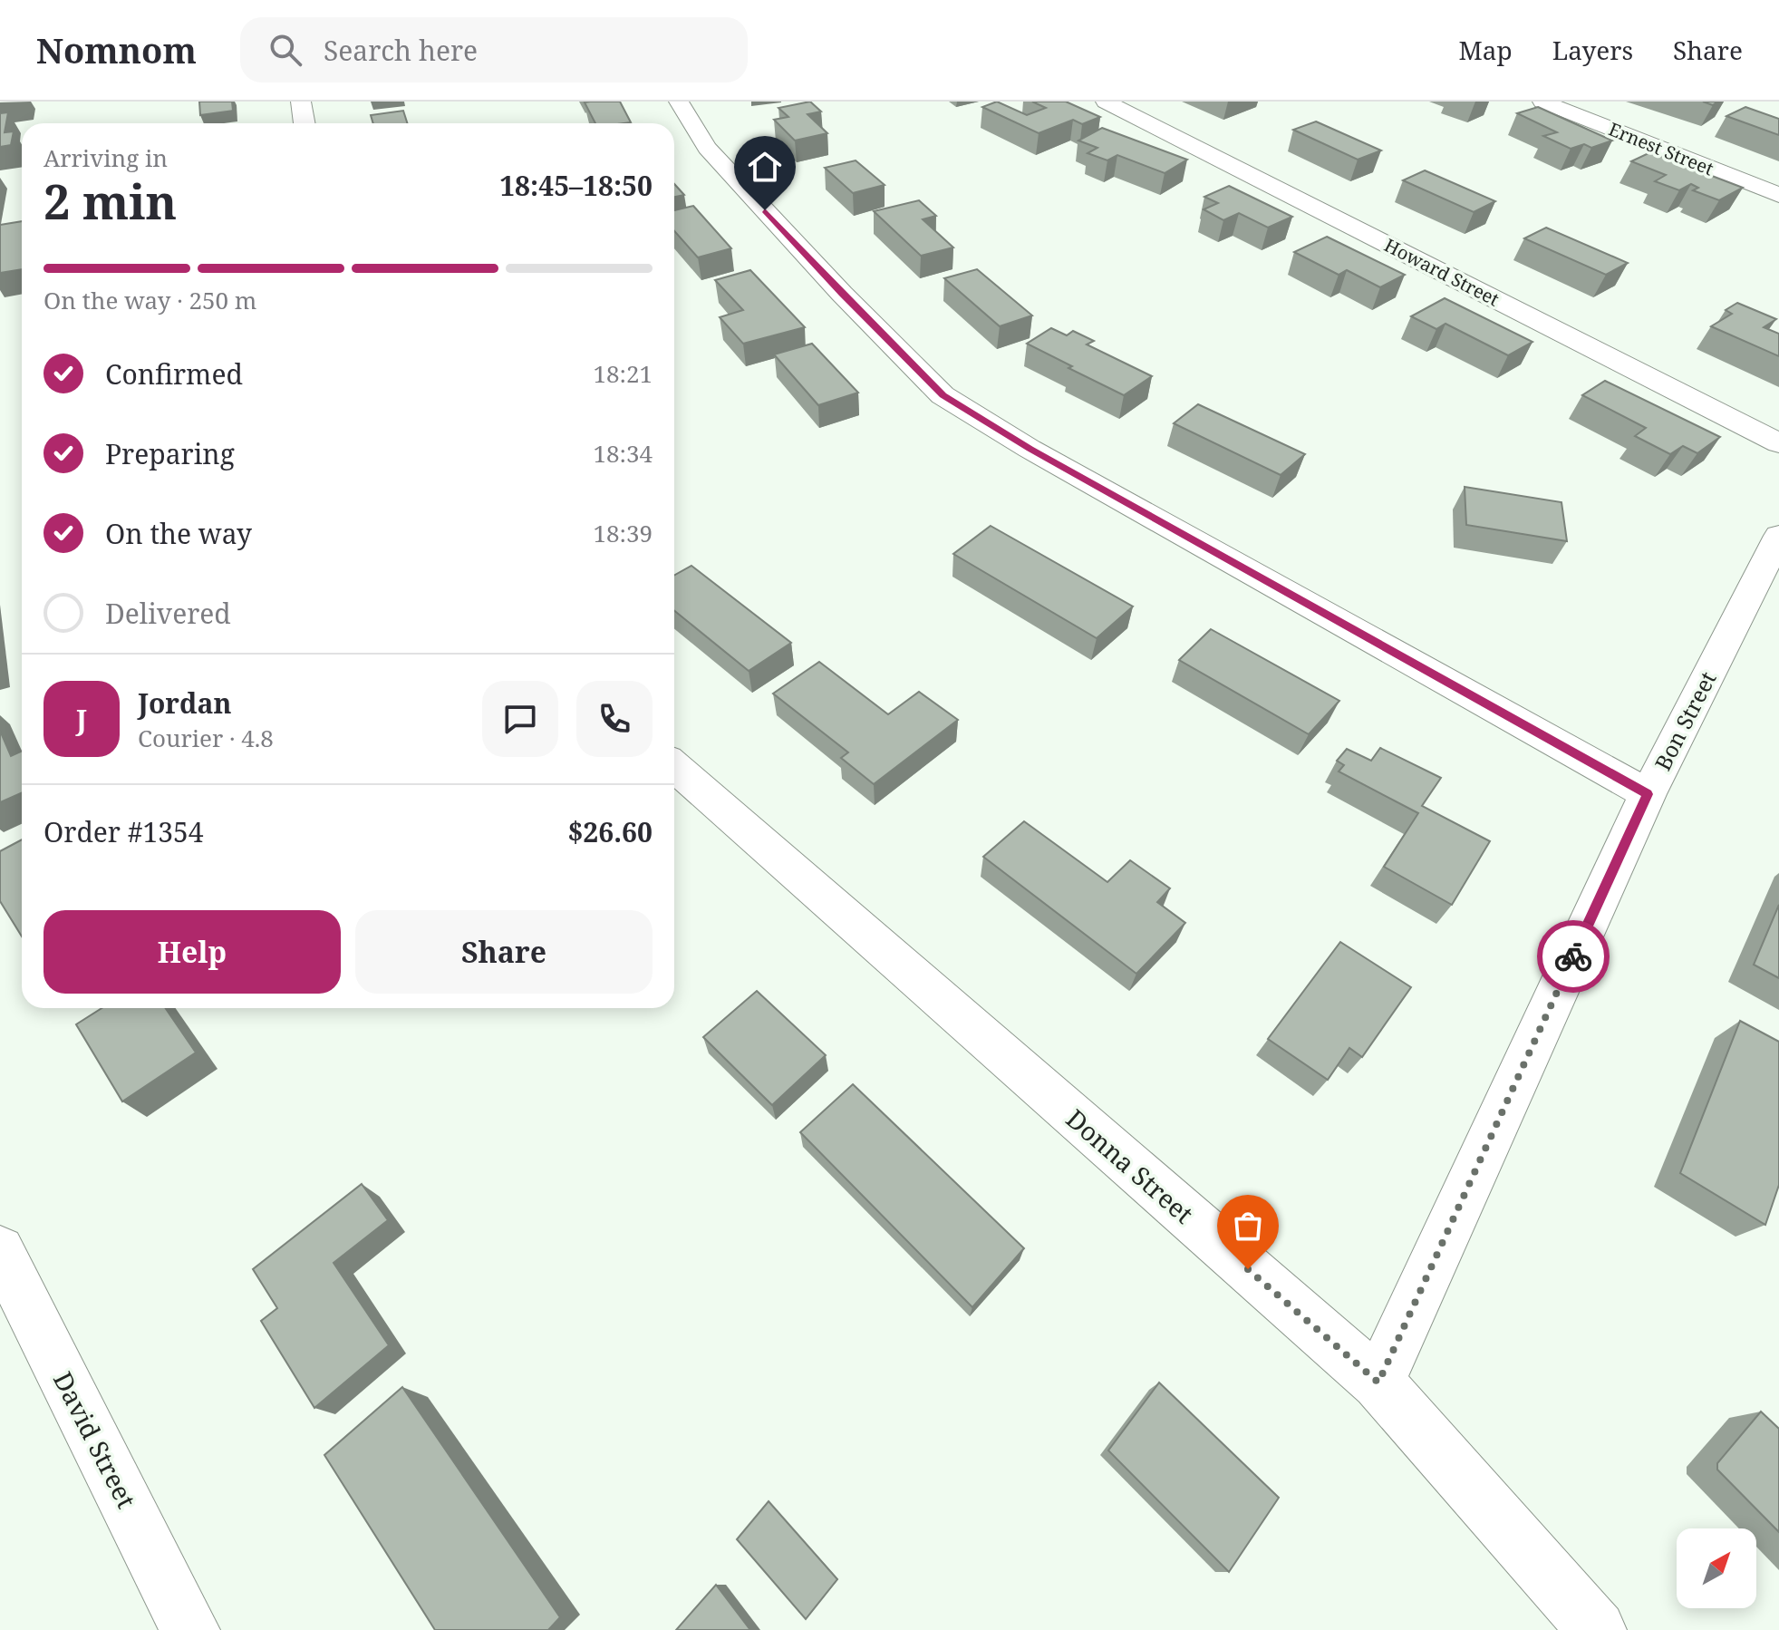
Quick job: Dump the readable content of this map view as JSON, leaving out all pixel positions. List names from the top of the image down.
{
  "streets": {
    "street": [
      "Ernest Street",
      "Howard Street",
      "Bon Street",
      "Donna Street",
      "David Street"
    ]
  },
  "crossings": [
    ["Bon Street", "Donna Street"]
  ],
  "north": "top right",
  "page": {
    "header": "Nomnom",
    "search": "Search here",
    "nav": ["Map", "Layers", "Share"],
    "heading": ["2 min", "Arriving in", "18:45–18:50"],
    "panel": [
      "Jordan",
      "Courier · 4.8",
      "Order #1354",
      "$26.60"
    ],
    "bar": "On the way · 250 m",
    "list": [
      ["Confirmed", "18:21"],
      ["Preparing", "18:34"],
      ["On the way", "18:39"],
      "Delivered"
    ],
    "round": "J",
    "buttons": ["Help", "Share"]
  }
}
